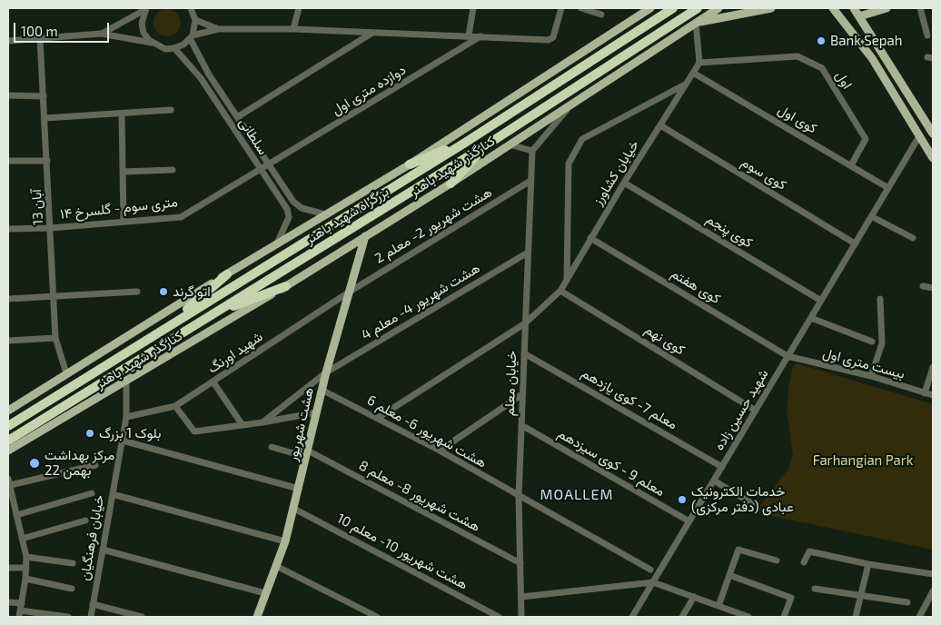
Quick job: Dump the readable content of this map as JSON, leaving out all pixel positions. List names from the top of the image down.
{
  "streets": {
    "highway": ["بزرگراه شهید باهنر"],
    "main road": ["کنارگذر شهید باهنر", "هشت شهریور"],
    "street": [
      "اول",
      "دوازده متری اول",
      "کوی اول",
      "سلطانی",
      "خیابان کشاورز",
      "کوی سوم",
      "13 آبان",
      "۱۴ متری سوم - گلسرخ",
      "هشت شهریور 2- معلم 2",
      "کوی پنجم",
      "کوی هفتم",
      "هشت شهریور 4- معلم 4",
      "کوی نهم",
      "شهید اورنگ",
      "بیست متری اول",
      "خیابان معلم",
      "معلم 7- کوی یازدهم",
      "شهید حسین زاده",
      "هشت شهریور 6- معلم 6",
      "معلم 9 - کوی سیزدهم",
      "هشت شهریور 8- معلم 8",
      "خیابان فرهنگیان",
      "هشت شهریور 10- معلم 10"
    ]
  },
  "crossings": [
    ["اول", "کوی اول"],
    ["اول", "خیابان کشاورز"],
    ["دوازده متری اول", "سلطانی"],
    ["دوازده متری اول", "۱۴ متری سوم - گلسرخ"],
    ["کوی اول", "خیابان کشاورز"],
    ["کوی اول", "شهید حسین زاده"],
    ["سلطانی", "کنارگذر شهید باهنر"],
    ["سلطانی", "۱۴ متری سوم - گلسرخ"],
    ["کنارگذر شهید باهنر", "13 آبان"],
    ["کنارگذر شهید باهنر", "هشت شهریور"],
    ["کنارگذر شهید باهنر", "خیابان فرهنگیان"],
    ["خیابان کشاورز", "کوی سوم"],
    ["خیابان کشاورز", "کوی پنجم"],
    ["خیابان کشاورز", "کوی هفتم"],
    ["خیابان کشاورز", "کوی نهم"],
    ["خیابان کشاورز", "خیابان معلم"],
    ["خیابان کشاورز", "هشت شهریور 6- معلم 6"],
    ["کوی سوم", "شهید حسین زاده"],
    ["13 آبان", "۱۴ متری سوم - گلسرخ"],
    ["هشت شهریور 2- معلم 2", "شهید اورنگ"],
    ["هشت شهریور 2- معلم 2", "خیابان معلم"],
    ["هشت شهریور 2- معلم 2", "هشت شهریور"],
    ["کوی پنجم", "شهید حسین زاده"],
    ["کوی هفتم", "بیست متری اول"],
    ["کوی هفتم", "شهید حسین زاده"],
    ["هشت شهریور 4- معلم 4", "خیابان معلم"],
    ["هشت شهریور 4- معلم 4", "هشت شهریور"],
    ["کوی نهم", "شهید حسین زاده"],
    ["شهید اورنگ", "هشت شهریور"],
    ["شهید اورنگ", "خیابان فرهنگیان"],
    ["بیست متری اول", "شهید حسین زاده"],
    ["خیابان معلم", "معلم 7- کوی یازدهم"],
    ["خیابان معلم", "هشت شهریور 6- معلم 6"],
    ["خیابان معلم", "معلم 9 - کوی سیزدهم"],
    ["خیابان معلم", "هشت شهریور 8- معلم 8"],
    ["معلم 7- کوی یازدهم", "شهید حسین زاده"],
    ["شهید حسین زاده", "معلم 9 - کوی سیزدهم"],
    ["هشت شهریور", "هشت شهریور 6- معلم 6"],
    ["هشت شهریور", "هشت شهریور 8- معلم 8"],
    ["هشت شهریور", "هشت شهریور 10- معلم 10"]
  ],
  "districts": ["MOALLEM"],
  "parks": ["Farhangian Park"],
  "places": [
    "Bank Sepah",
    "اتو گرند",
    "بلوک 1 بزرگ",
    "مرکز بهداشت 22 بهمن",
    "خدمات الکترونیک عبادی (دفتر مرکزی)"
  ],
  "scale_bar": "100 m"
}
